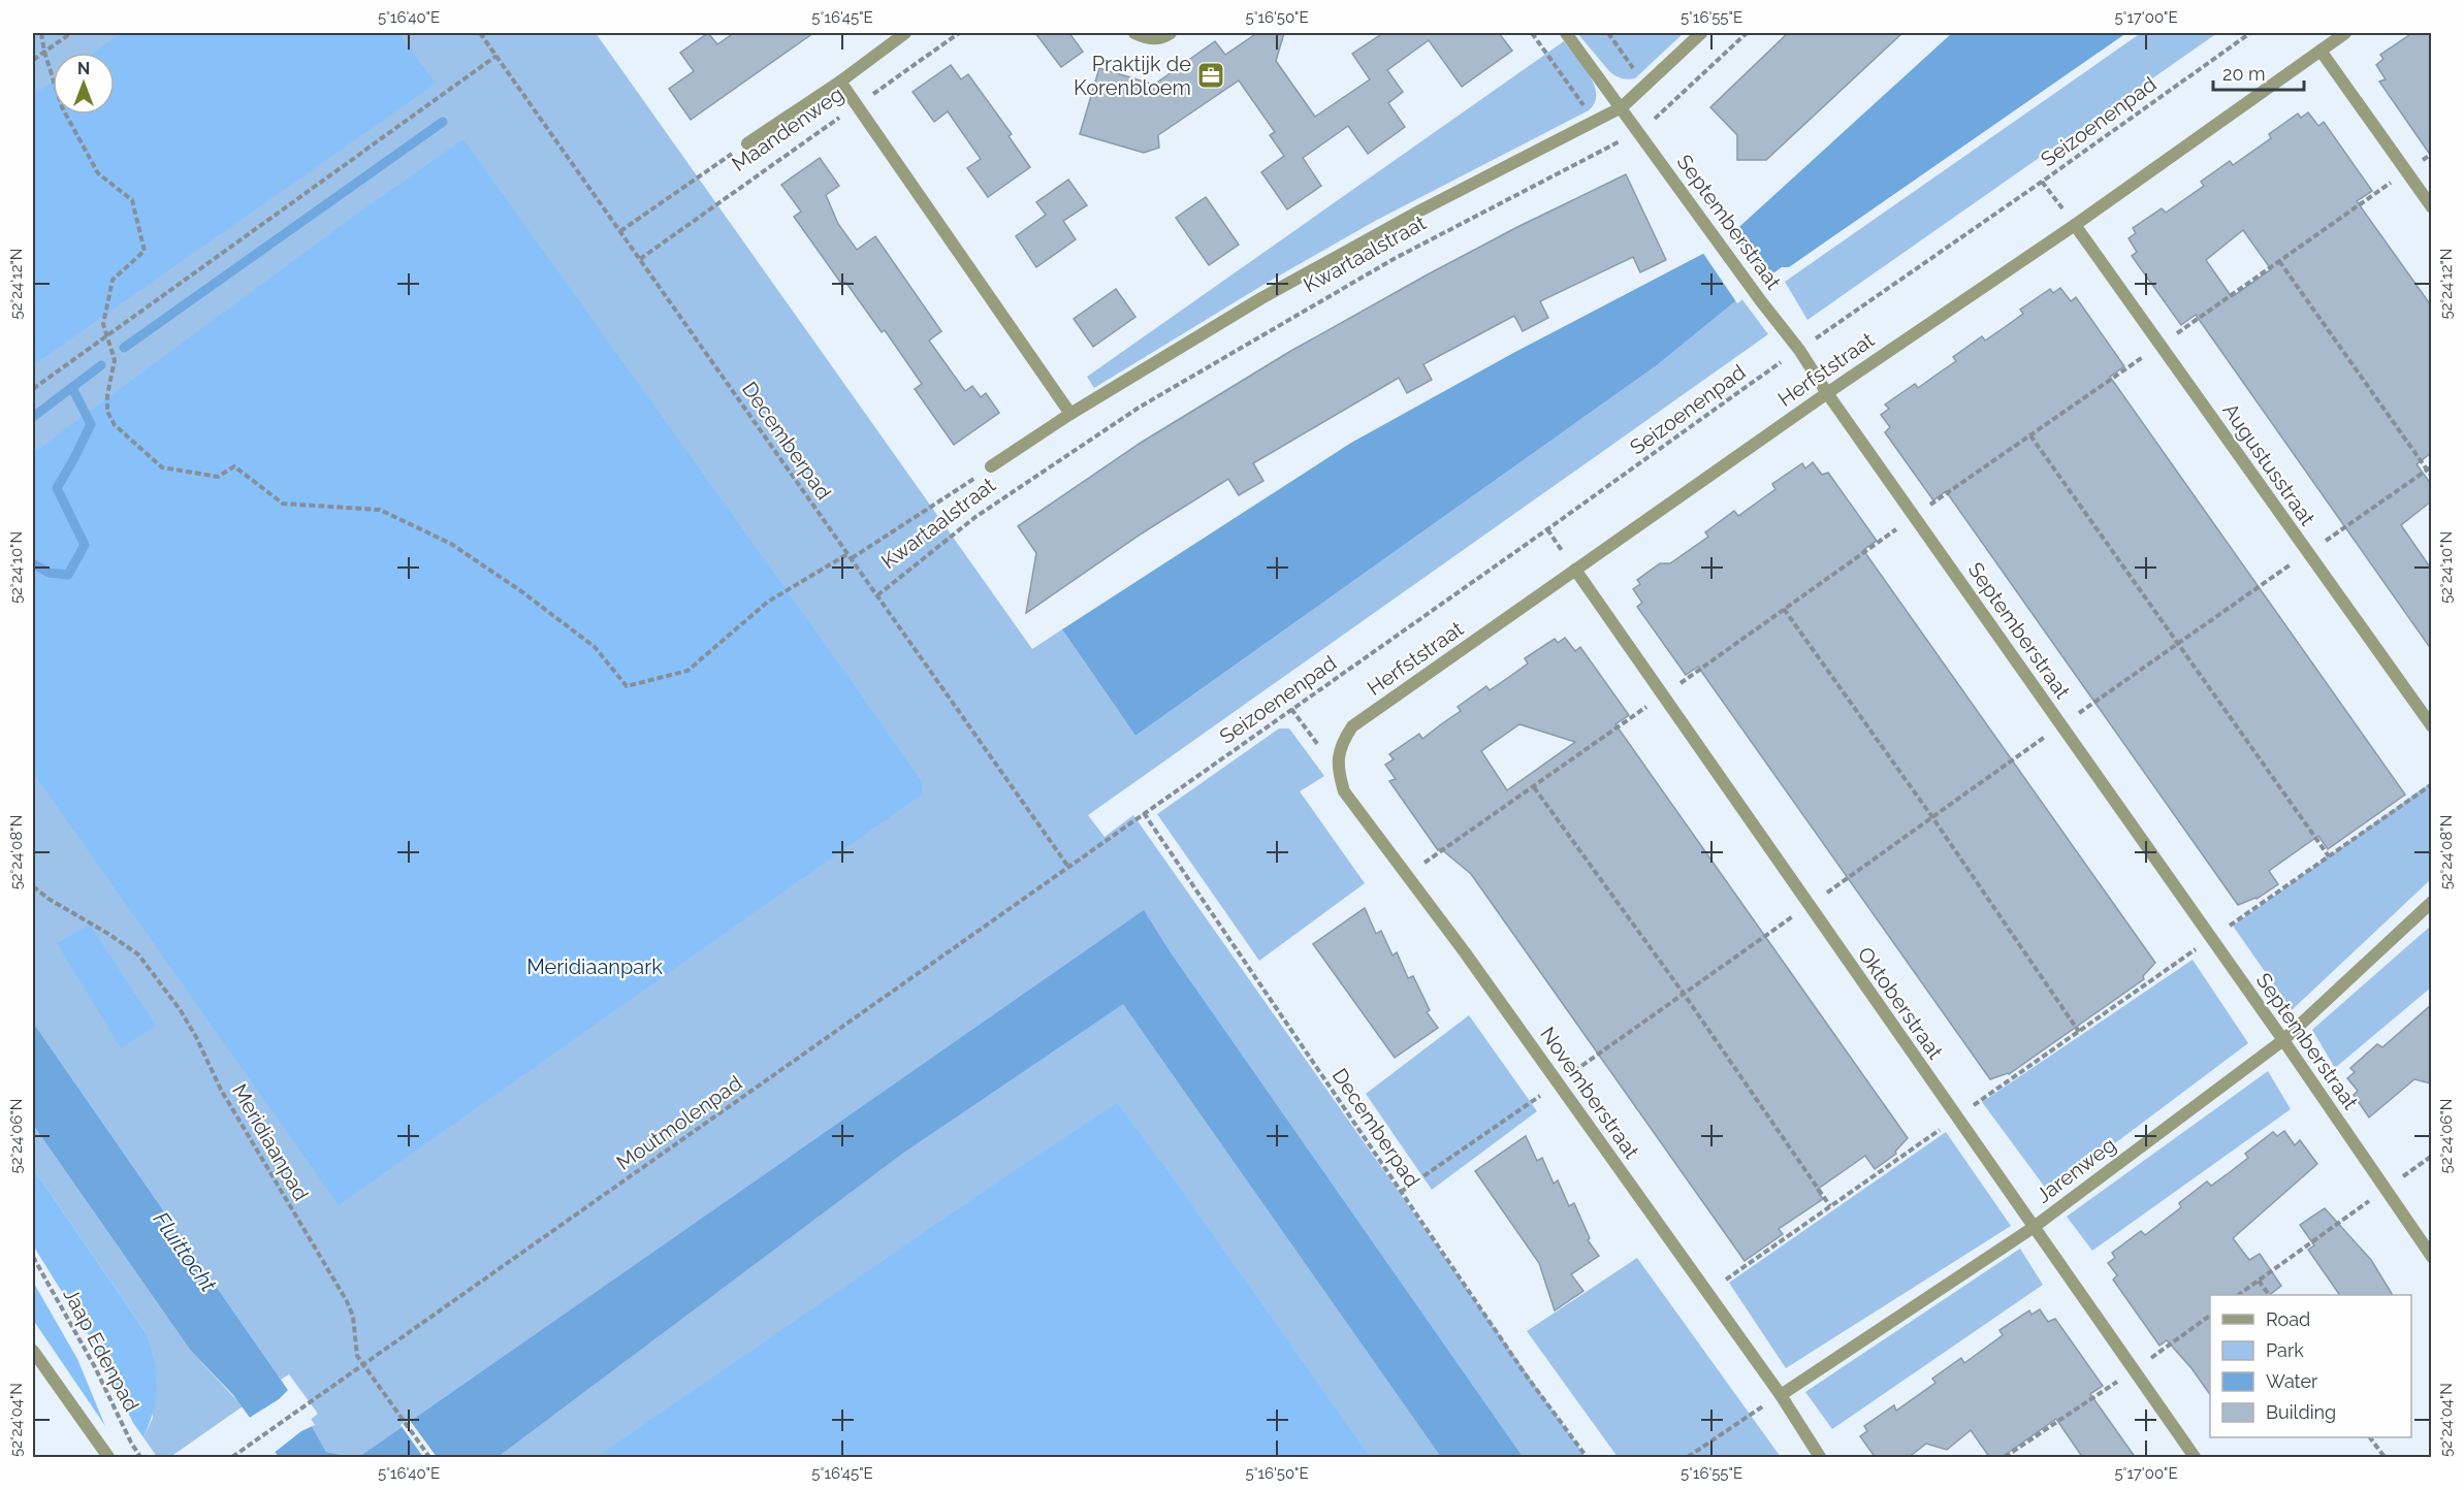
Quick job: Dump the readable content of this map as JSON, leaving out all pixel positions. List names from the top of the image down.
{
  "streets": {
    "street": [
      "Maandenweg",
      "Septemberstraat",
      "Kwartaalstraat",
      "Herfststraat",
      "Augustusstraat",
      "Oktoberstraat",
      "Novemberstraat",
      "Jarenweg"
    ],
    "path": [
      "Seizoenenpad",
      "Decemberpad",
      "Moutmolenpad",
      "Meridiaanpad",
      "Jaap Edenpad"
    ]
  },
  "crossings": [
    ["Seizoenenpad", "Septemberstraat"],
    ["Seizoenenpad", "Decemberpad"],
    ["Seizoenenpad", "Moutmolenpad"],
    ["Maandenweg", "Decemberpad"],
    ["Septemberstraat", "Kwartaalstraat"],
    ["Septemberstraat", "Herfststraat"],
    ["Septemberstraat", "Jarenweg"],
    ["Kwartaalstraat", "Decemberpad"],
    ["Herfststraat", "Augustusstraat"],
    ["Herfststraat", "Oktoberstraat"],
    ["Herfststraat", "Novemberstraat"],
    ["Decemberpad", "Moutmolenpad"],
    ["Oktoberstraat", "Jarenweg"],
    ["Novemberstraat", "Jarenweg"],
    ["Moutmolenpad", "Meridiaanpad"]
  ],
  "water": ["Fluittocht"],
  "parks": ["Meridiaanpark"],
  "places": {
    "office": ["Praktijk de Korenbloem"]
  },
  "legend": [
    "Road",
    "Park",
    "Water",
    "Building"
  ],
  "scale_bar": "20 m",
  "north": "top",
  "coordinates": [
    "5°16'40\"E",
    "5°16'45\"E",
    "5°16'50\"E",
    "5°16'55\"E",
    "5°17'00\"E",
    "52°24'12\"N",
    "52°24'10\"N",
    "52°24'08\"N",
    "52°24'06\"N",
    "52°24'04\"N"
  ]
}
